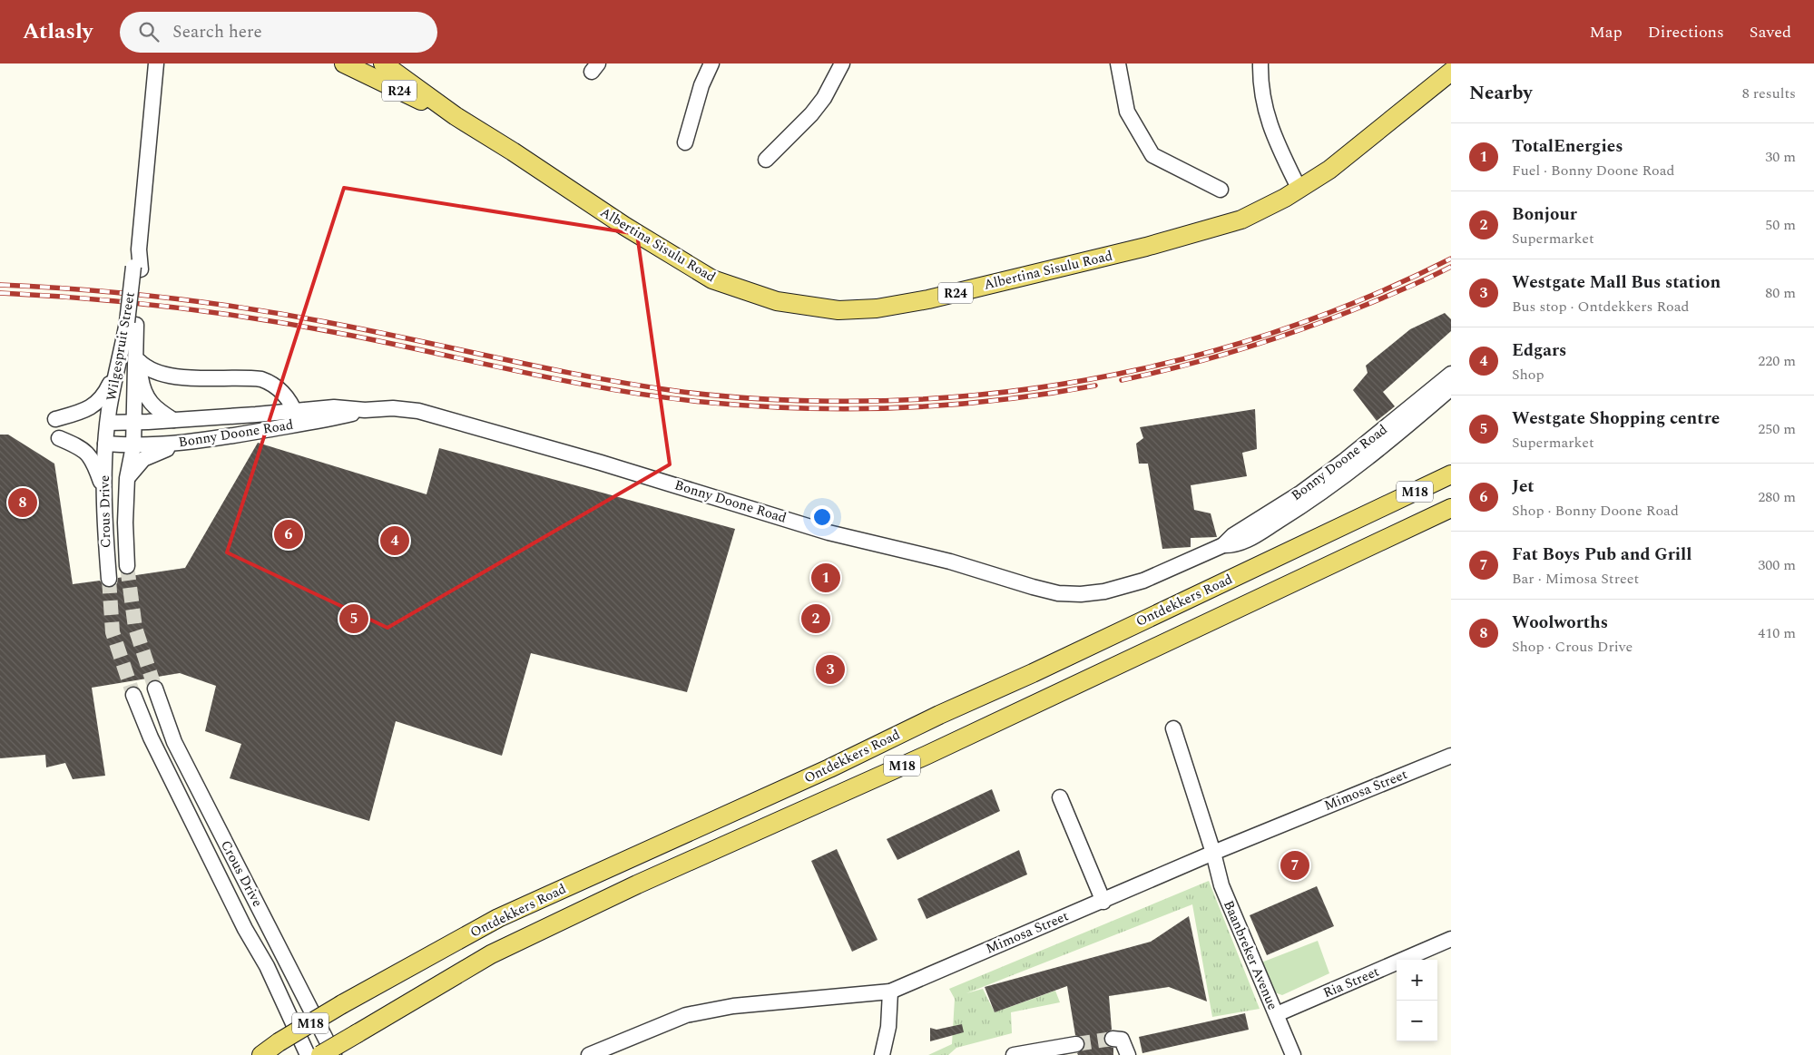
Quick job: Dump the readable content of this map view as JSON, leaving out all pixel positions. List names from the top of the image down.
{
  "streets": {
    "main road": [
      "R24",
      "Albertina Sisulu Road",
      "M18",
      "Ontdekkers Road"
    ],
    "street": [
      "Wilgespruit Street",
      "Bonny Doone Road",
      "Crous Drive",
      "Mimosa Street",
      "Baanbreker Avenue",
      "Ria Street"
    ]
  },
  "crossings": [
    ["Wilgespruit Street", "Bonny Doone Road"],
    ["Wilgespruit Street", "Crous Drive"],
    ["Bonny Doone Road", "Crous Drive"],
    ["Mimosa Street", "Baanbreker Avenue"],
    ["Baanbreker Avenue", "Ria Street"]
  ],
  "page": {
    "header": "Atlasly",
    "search": "Search here",
    "nav": ["Map", "Directions", "Saved"],
    "heading": ["Nearby", "8 results"],
    "list": [
      {
        "mark": "1",
        "name": "TotalEnergies",
        "note": "Fuel · Bonny Doone Road",
        "value": "30 m"
      },
      {
        "mark": "2",
        "name": "Bonjour",
        "note": "Supermarket",
        "value": "50 m"
      },
      {
        "mark": "3",
        "name": "Westgate Mall Bus station",
        "note": "Bus stop · Ontdekkers Road",
        "value": "80 m"
      },
      {
        "mark": "4",
        "name": "Edgars",
        "note": "Shop",
        "value": "220 m"
      },
      {
        "mark": "5",
        "name": "Westgate Shopping centre",
        "note": "Supermarket",
        "value": "250 m"
      },
      {
        "mark": "6",
        "name": "Jet",
        "note": "Shop · Bonny Doone Road",
        "value": "280 m"
      },
      {
        "mark": "7",
        "name": "Fat Boys Pub and Grill",
        "note": "Bar · Mimosa Street",
        "value": "300 m"
      },
      {
        "mark": "8",
        "name": "Woolworths",
        "note": "Shop · Crous Drive",
        "value": "410 m"
      }
    ],
    "pins": [
      "8",
      "6",
      "4",
      "1",
      "2",
      "5",
      "3",
      "7"
    ],
    "map_buttons": ["+", "−"]
  }
}
